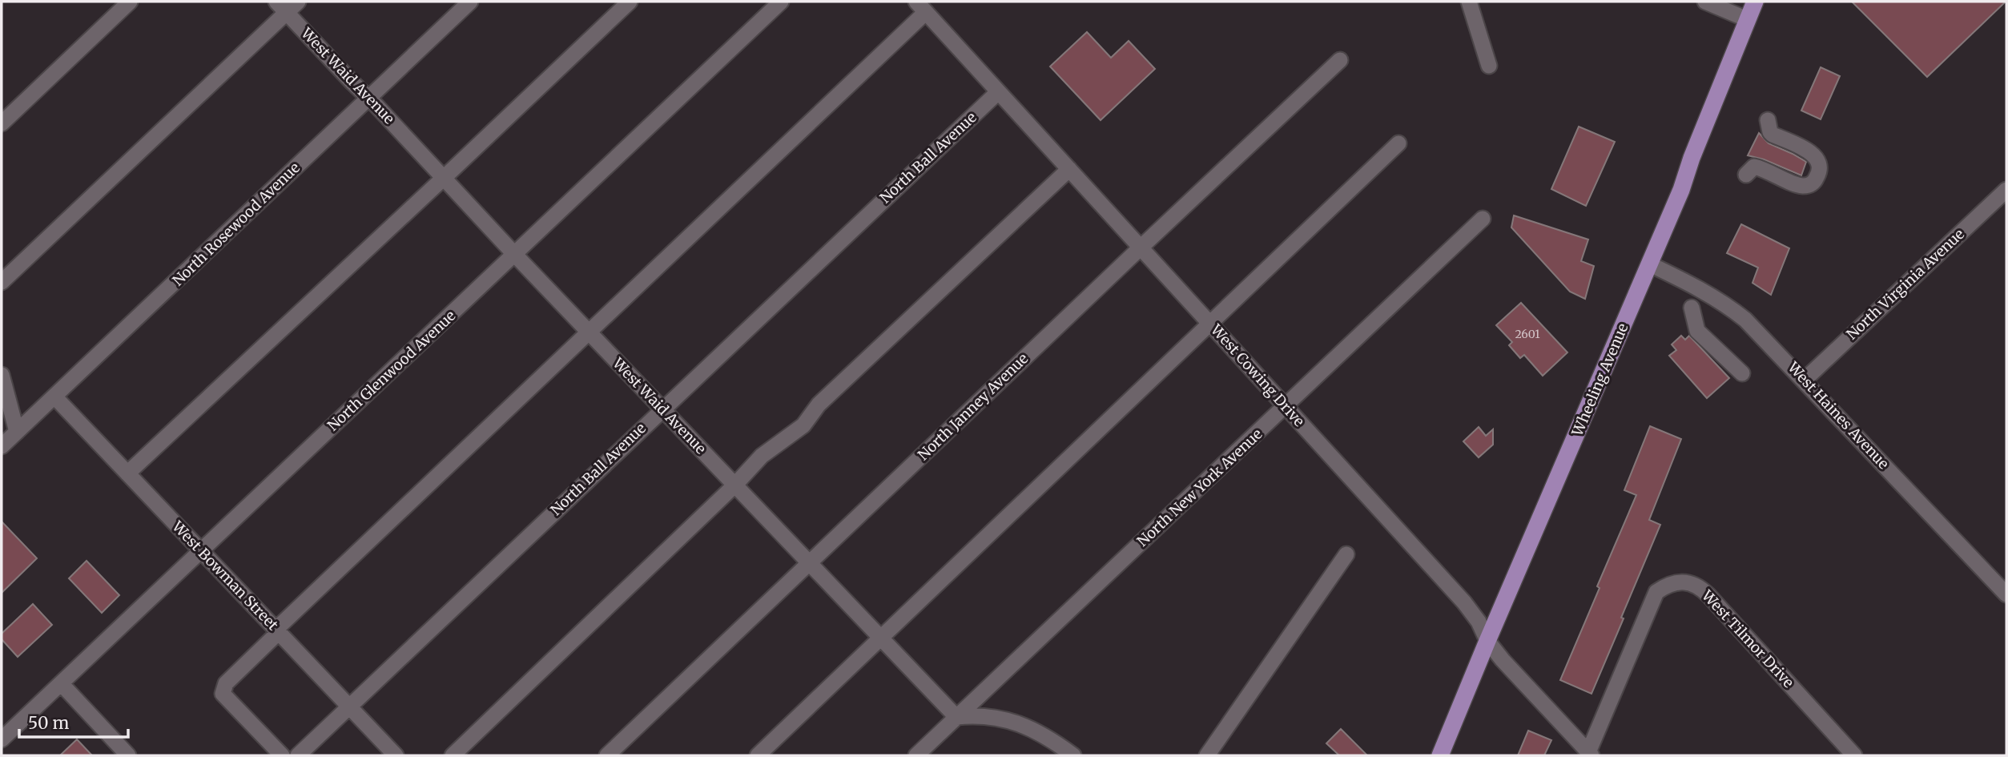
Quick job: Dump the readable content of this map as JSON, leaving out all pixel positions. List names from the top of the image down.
{
  "streets": {
    "main road": ["Wheeling Avenue"],
    "street": [
      "West Waid Avenue",
      "North Ball Avenue",
      "North Rosewood Avenue",
      "North Virginia Avenue",
      "North Glenwood Avenue",
      "West Cowing Drive",
      "North Janney Avenue",
      "West Haines Avenue",
      "North New York Avenue",
      "West Bowman Street",
      "West Tilmor Drive"
    ]
  },
  "crossings": [
    ["West Waid Avenue", "North Ball Avenue"],
    ["West Waid Avenue", "North Rosewood Avenue"],
    ["West Waid Avenue", "North Glenwood Avenue"],
    ["West Waid Avenue", "North Janney Avenue"],
    ["West Waid Avenue", "North New York Avenue"],
    ["North Ball Avenue", "West Cowing Drive"],
    ["North Ball Avenue", "West Bowman Street"],
    ["North Rosewood Avenue", "West Bowman Street"],
    ["North Virginia Avenue", "West Haines Avenue"],
    ["North Glenwood Avenue", "West Bowman Street"],
    ["West Cowing Drive", "Wheeling Avenue"],
    ["West Cowing Drive", "North Janney Avenue"],
    ["West Cowing Drive", "North New York Avenue"],
    ["West Cowing Drive", "West Tilmor Drive"],
    ["Wheeling Avenue", "West Haines Avenue"]
  ],
  "house_numbers": ["2601"],
  "scale_bar": "50 m"
}
